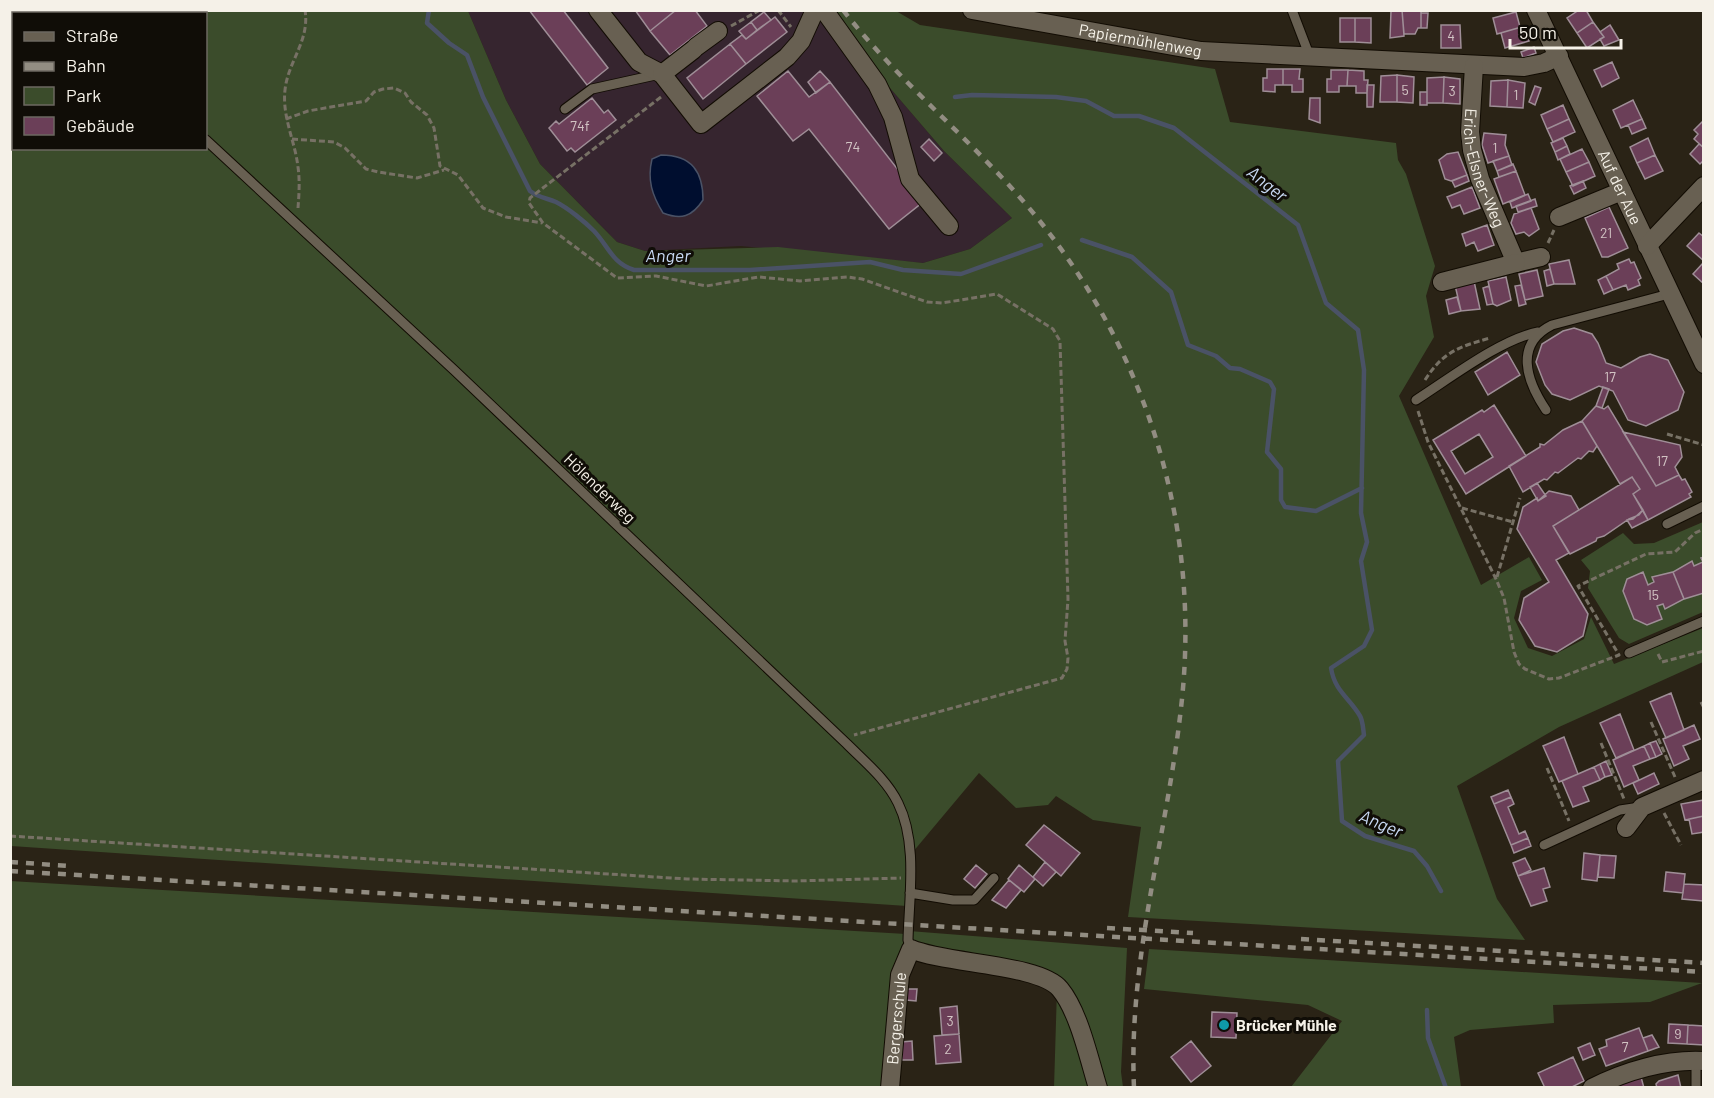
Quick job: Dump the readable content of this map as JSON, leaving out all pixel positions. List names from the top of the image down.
{
  "streets": {
    "street": [
      "Papiermühlenweg",
      "Erich-Elsner-Weg",
      "Auf der Aue",
      "Bergerschule"
    ],
    "lane": ["Hölenderweg"]
  },
  "crossings": [
    ["Papiermühlenweg", "Erich-Elsner-Weg"],
    ["Papiermühlenweg", "Auf der Aue"],
    ["Hölenderweg", "Bergerschule"]
  ],
  "water": ["Anger"],
  "places": ["Brücker Mühle"],
  "house_numbers": [
    "4",
    "5",
    "3",
    "1",
    "74f",
    "74",
    "1",
    "21",
    "17",
    "17",
    "15",
    "3",
    "9",
    "7",
    "2"
  ],
  "legend": [
    "Straße",
    "Bahn",
    "Park",
    "Gebäude"
  ],
  "scale_bar": "50 m"
}
